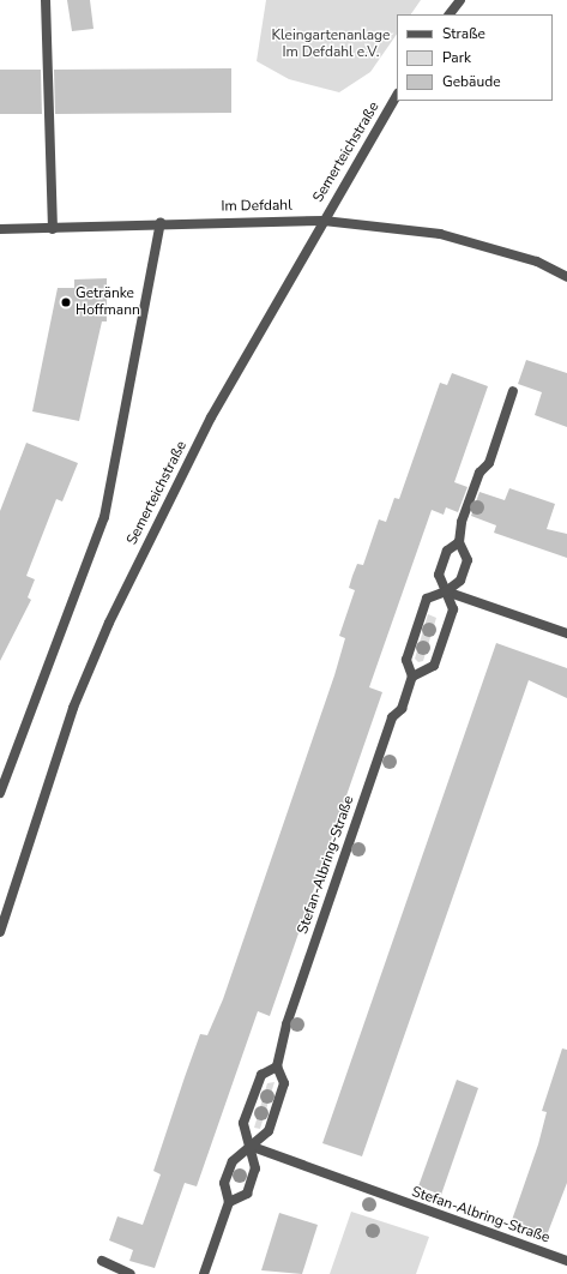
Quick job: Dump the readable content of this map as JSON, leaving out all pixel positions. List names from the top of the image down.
{
  "streets": {
    "street": ["Semerteichstraße", "Im Defdahl", "Stefan-Albring-Straße"]
  },
  "crossings": [
    ["Semerteichstraße", "Im Defdahl"]
  ],
  "parks": ["Kleingartenanlage Im Defdahl e.V."],
  "places": ["Getränke Hoffmann"],
  "legend": ["Straße", "Park", "Gebäude"]
}
